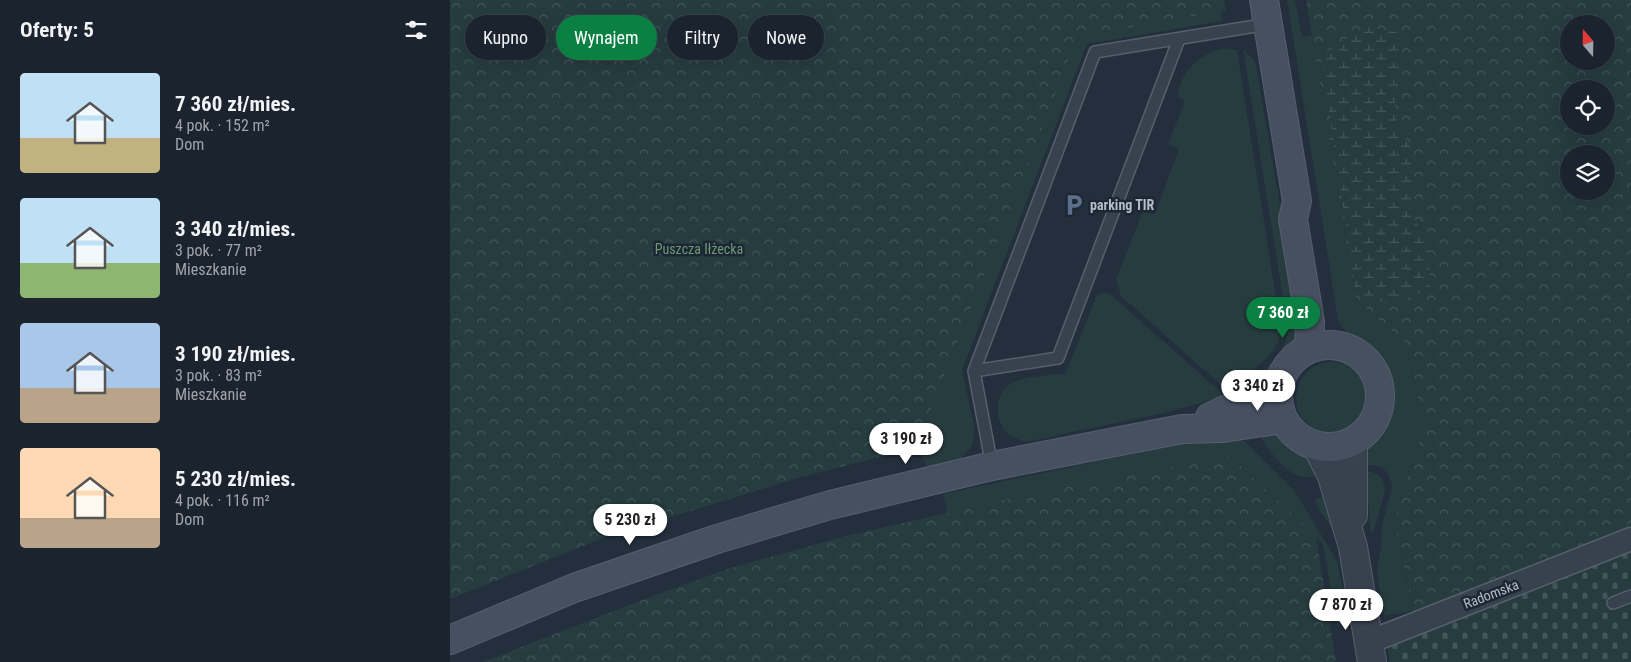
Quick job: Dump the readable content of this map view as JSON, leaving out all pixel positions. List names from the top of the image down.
{
  "streets": {
    "street": ["Radomska"]
  },
  "parks": ["Puszcza Iłżecka"],
  "places": {
    "parking": ["parking TIR"]
  },
  "north": "top",
  "page": {
    "heading": "Oferty: 5",
    "chip": [
      "Kupno",
      "Wynajem",
      "Filtry",
      "Nowe"
    ],
    "list": [
      {
        "name": "7 360 zł/mies.",
        "note": "4 pok. · 152 m² · Dom"
      },
      {
        "name": "3 340 zł/mies.",
        "note": "3 pok. · 77 m² · Mieszkanie"
      },
      {
        "name": "3 190 zł/mies.",
        "note": "3 pok. · 83 m² · Mieszkanie"
      },
      {
        "name": "5 230 zł/mies.",
        "note": "4 pok. · 116 m² · Dom"
      }
    ],
    "price": [
      "7 360 zł",
      "3 340 zł",
      "3 190 zł",
      "5 230 zł",
      "7 870 zł"
    ]
  }
}
